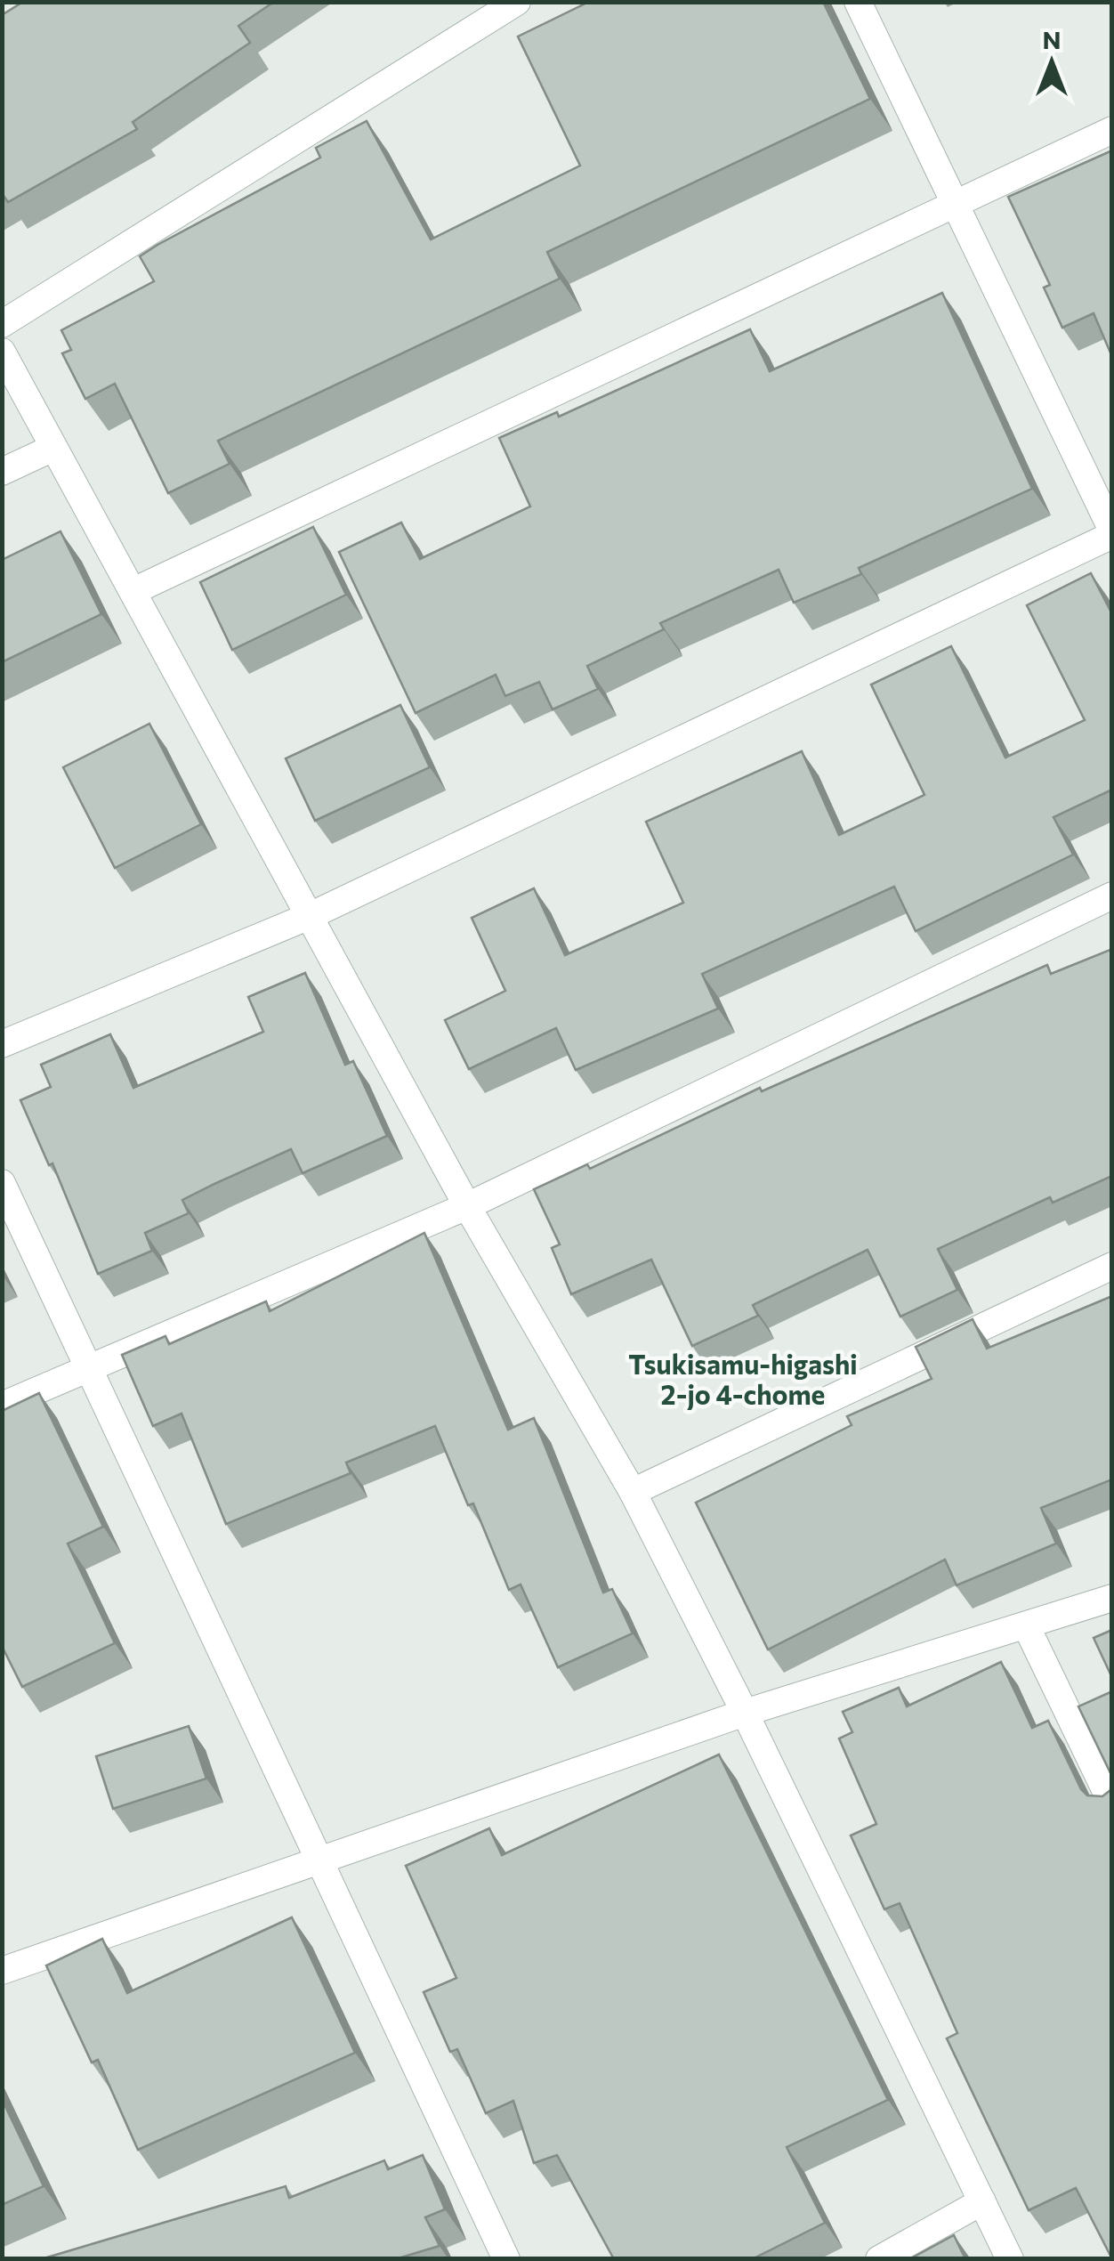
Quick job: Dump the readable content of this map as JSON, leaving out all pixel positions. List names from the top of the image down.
{
  "districts": ["Tsukisamu-higashi 2-jo 4-chome"],
  "north": "top"
}
